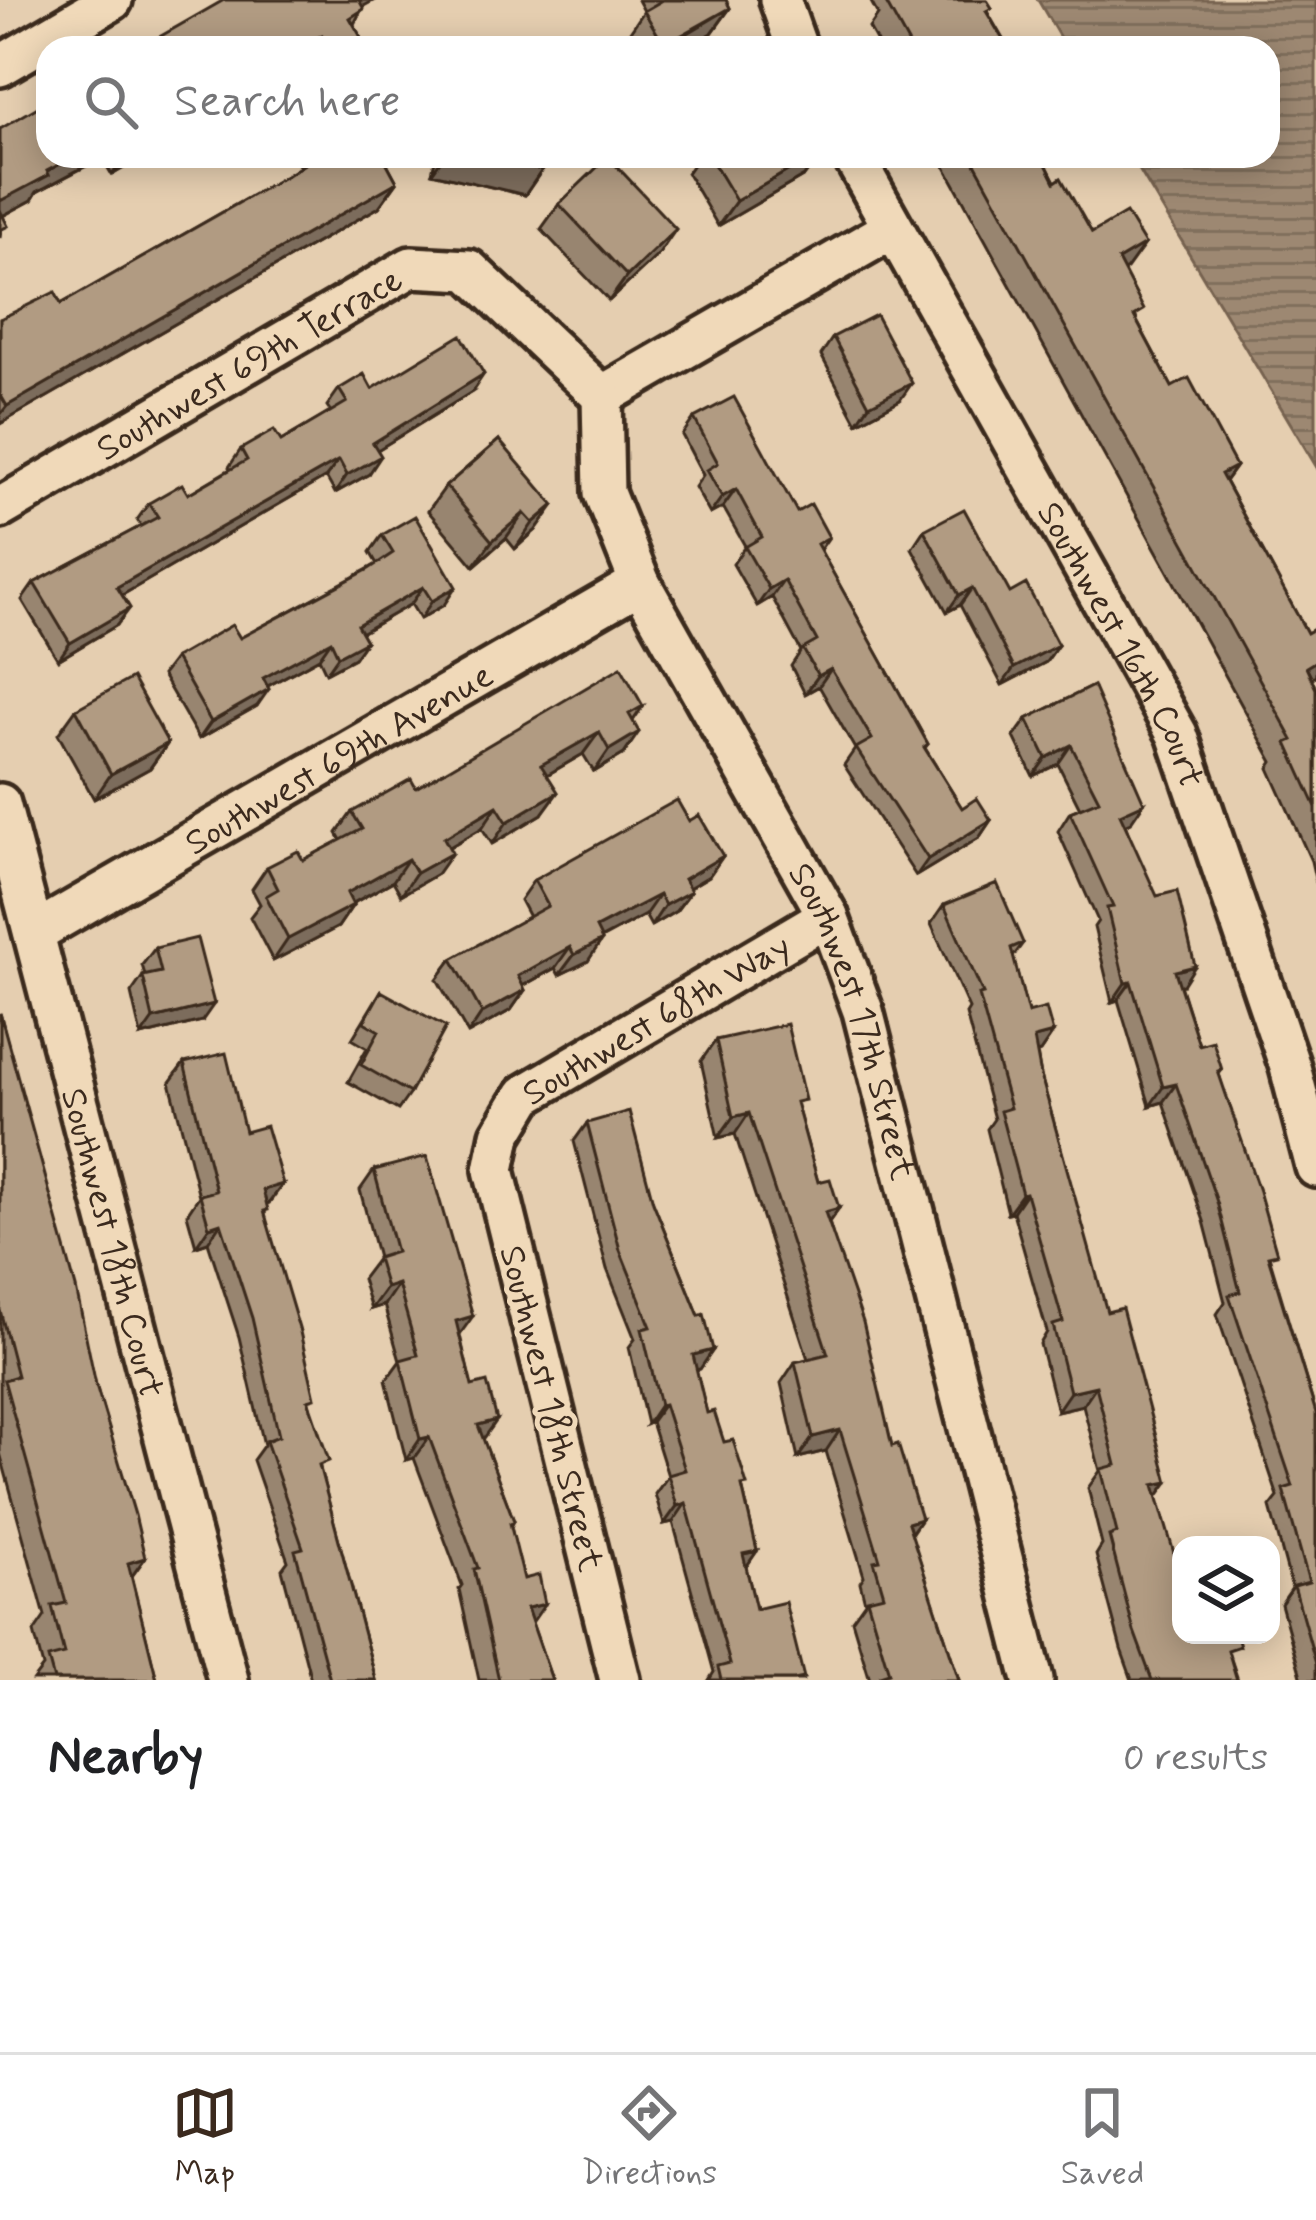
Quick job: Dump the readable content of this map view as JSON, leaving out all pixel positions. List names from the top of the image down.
{
  "streets": {
    "street": [
      "Southwest 69th Terrace",
      "Southwest 16th Court",
      "Southwest 69th Avenue",
      "Southwest 68th Way",
      "Southwest 17th Street",
      "Southwest 18th Court",
      "Southwest 18th Street"
    ]
  },
  "crossings": [
    ["Southwest 69th Terrace", "Southwest 17th Street"],
    ["Southwest 69th Avenue", "Southwest 17th Street"],
    ["Southwest 69th Avenue", "Southwest 18th Court"],
    ["Southwest 68th Way", "Southwest 17th Street"],
    ["Southwest 68th Way", "Southwest 18th Street"]
  ],
  "page": {
    "search": "Search here",
    "heading": ["Nearby", "0 results"],
    "nav": ["Map", "Directions", "Saved"]
  }
}
